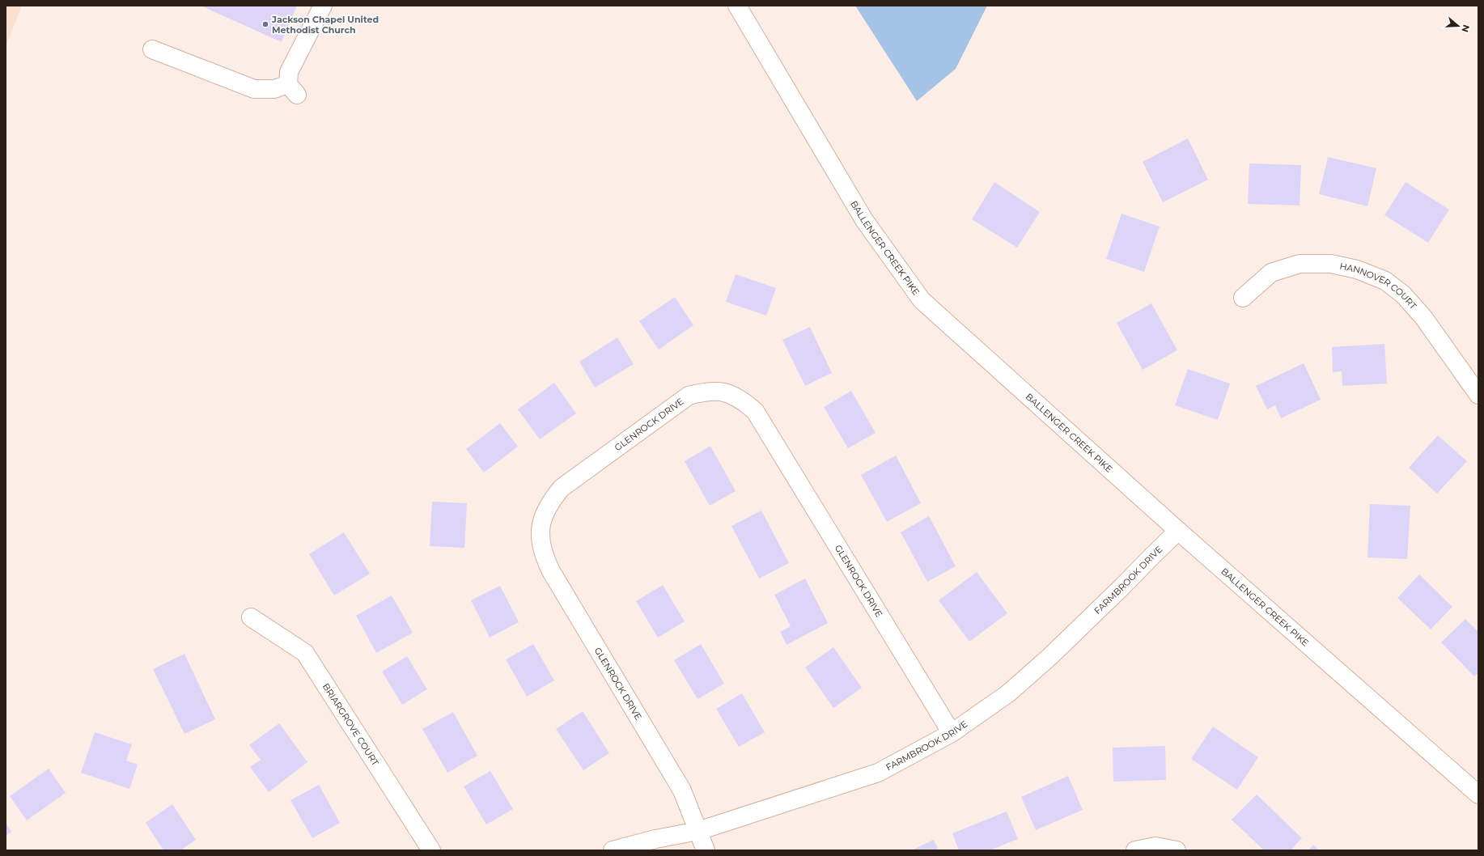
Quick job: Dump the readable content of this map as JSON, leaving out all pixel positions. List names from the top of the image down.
{
  "streets": {
    "street": [
      "BALLENGER CREEK PIKE",
      "HANNOVER COURT",
      "GLENROCK DRIVE",
      "FARMBROOK DRIVE",
      "BRIARGROVE COURT"
    ]
  },
  "crossings": [
    ["BALLENGER CREEK PIKE", "FARMBROOK DRIVE"],
    ["GLENROCK DRIVE", "FARMBROOK DRIVE"]
  ],
  "places": ["Jackson Chapel United Methodist Church"],
  "north": "right"
}
